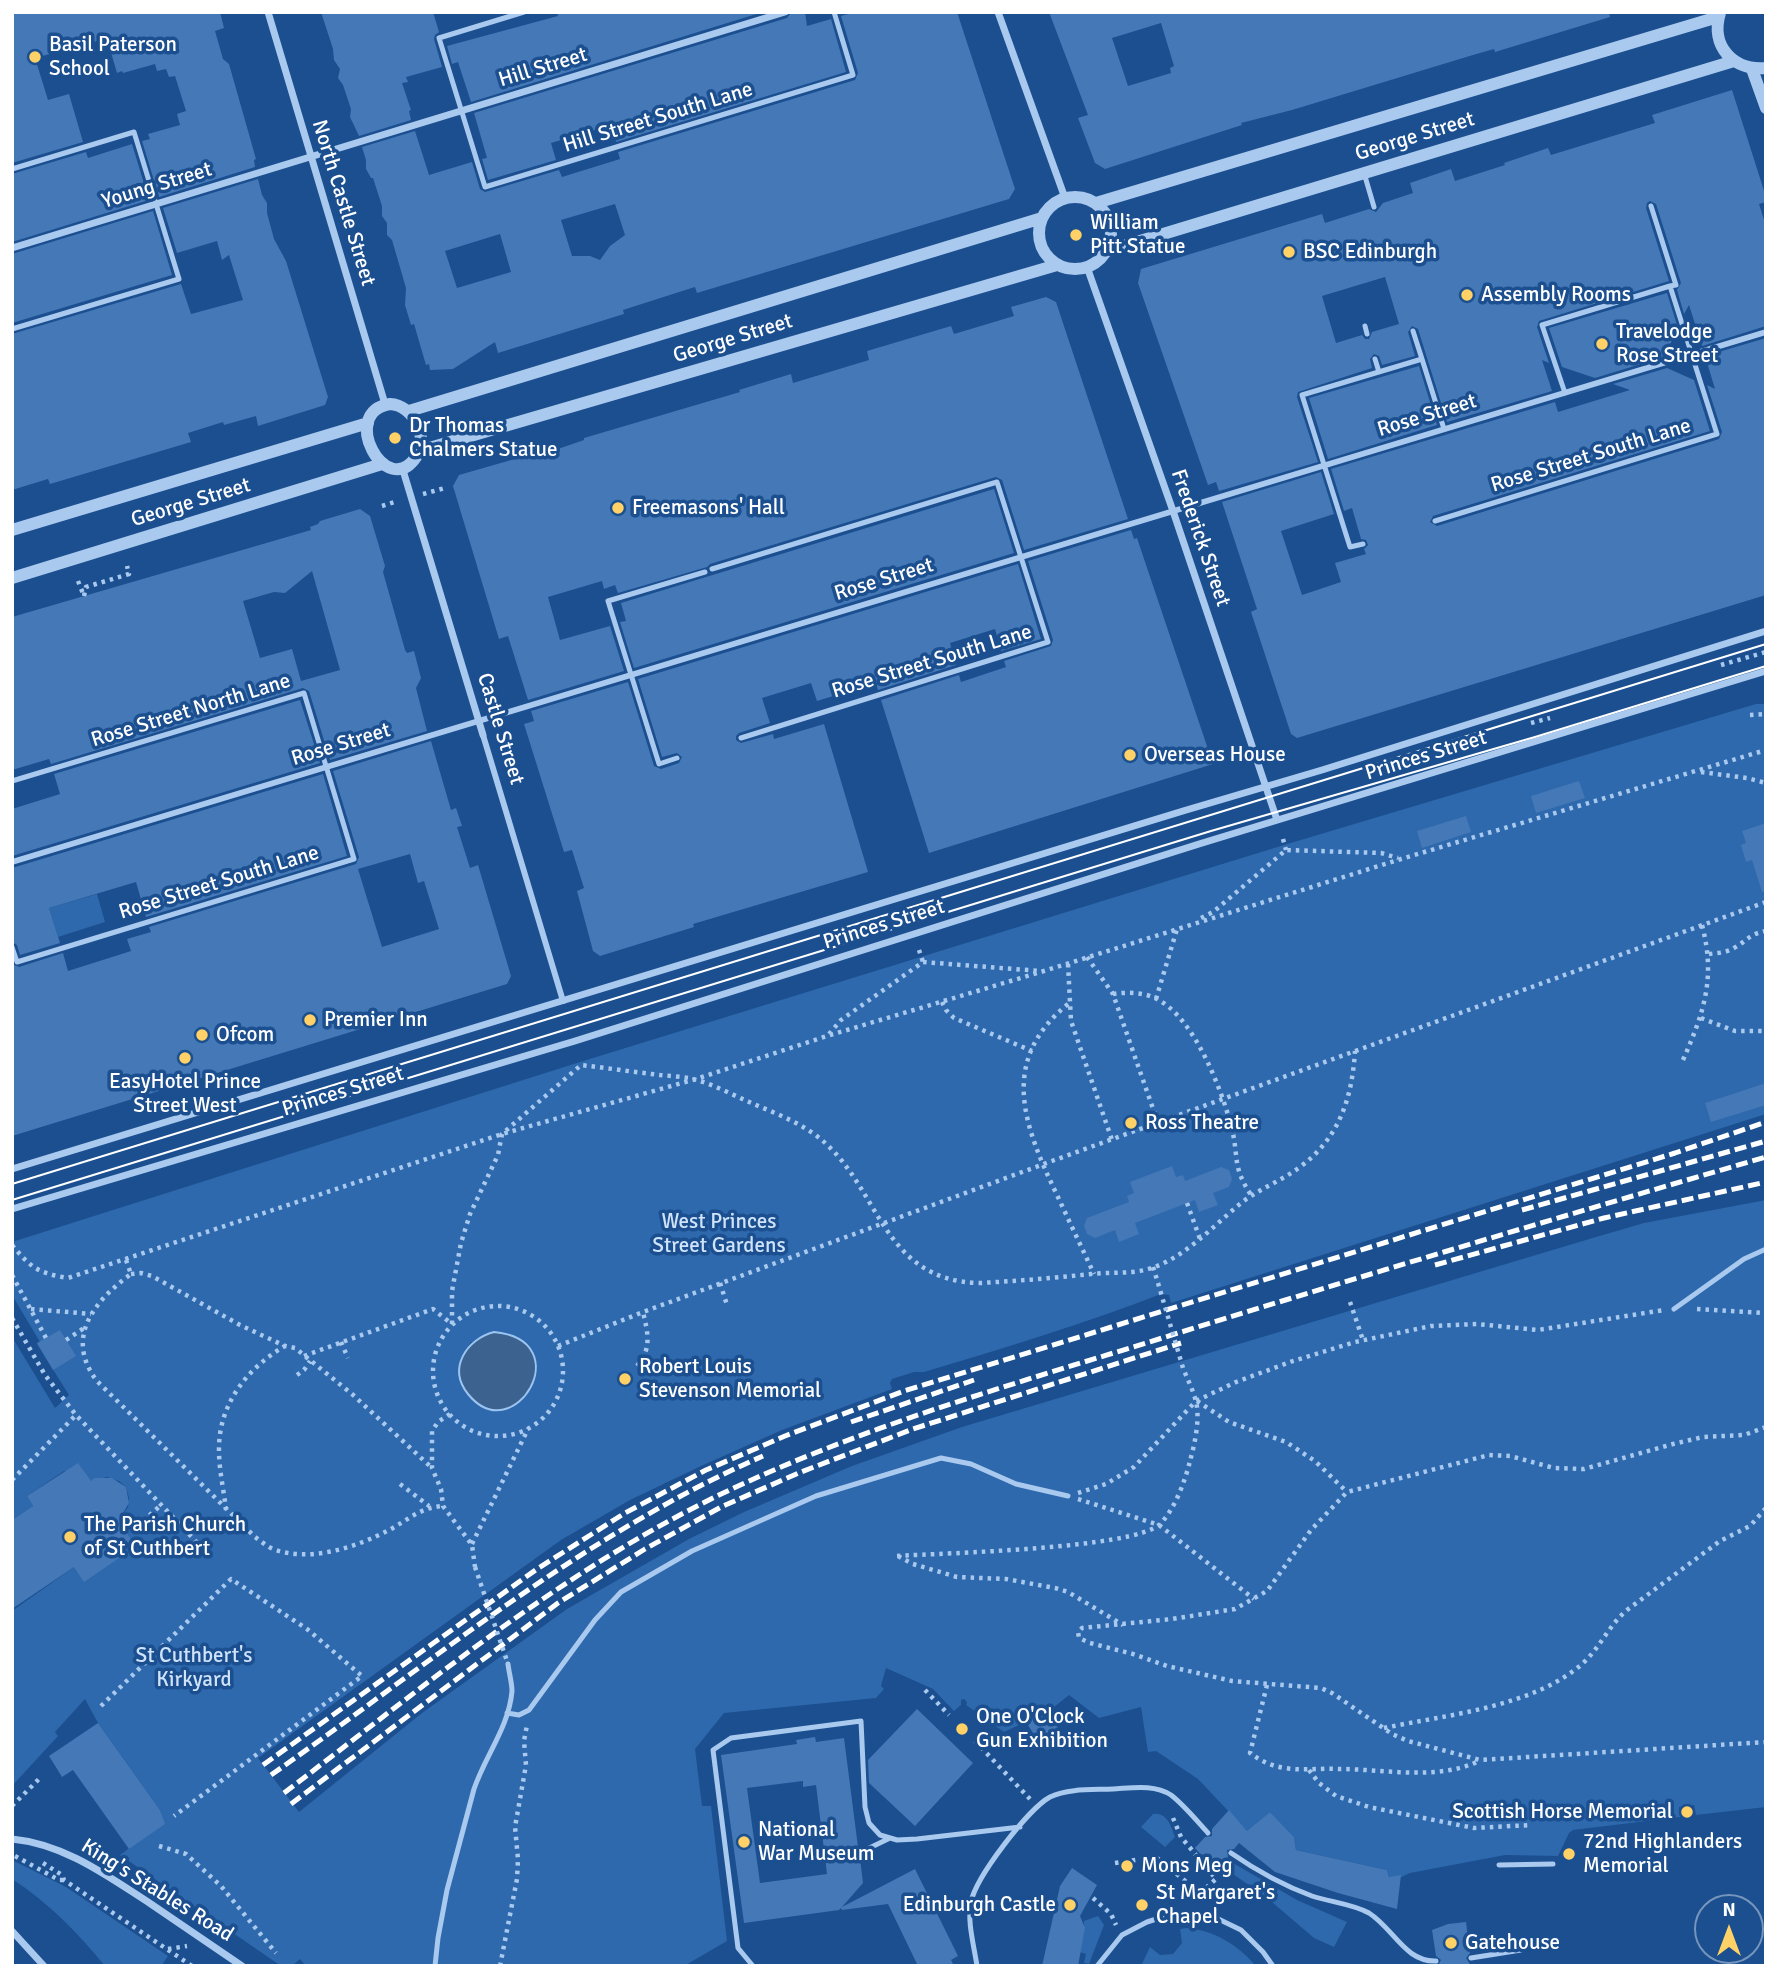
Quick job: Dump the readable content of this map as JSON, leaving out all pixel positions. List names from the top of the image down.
{
  "streets": {
    "street": [
      "Hill Street",
      "George Street",
      "Young Street",
      "North Castle Street",
      "Rose Street",
      "Frederick Street",
      "Castle Street",
      "Princes Street",
      "King's Stables Road"
    ],
    "lane": ["Hill Street South Lane", "Rose Street South Lane", "Rose Street North Lane"]
  },
  "crossings": [
    ["Hill Street", "Hill Street South Lane"],
    ["Hill Street", "Young Street"],
    ["Hill Street", "North Castle Street"],
    ["George Street", "North Castle Street"],
    ["George Street", "Frederick Street"],
    ["George Street", "Castle Street"],
    ["Young Street", "North Castle Street"],
    ["North Castle Street", "Castle Street"],
    ["Rose Street", "Rose Street South Lane"],
    ["Rose Street", "Frederick Street"],
    ["Rose Street", "Rose Street North Lane"],
    ["Rose Street", "Castle Street"],
    ["Rose Street South Lane", "Rose Street North Lane"],
    ["Frederick Street", "Princes Street"],
    ["Castle Street", "Princes Street"]
  ],
  "parks": ["West Princes Street Gardens", "St Cuthbert's Kirkyard"],
  "places": [
    "Basil Paterson School",
    "William Pitt Statue",
    "BSC Edinburgh",
    "Assembly Rooms",
    "Travelodge Rose Street",
    "Dr Thomas Chalmers Statue",
    "Freemasons' Hall",
    "Overseas House",
    "Premier Inn",
    "Ofcom",
    "EasyHotel Prince Street West",
    "Ross Theatre",
    "Robert Louis Stevenson Memorial",
    "The Parish Church of St Cuthbert",
    "One O'Clock Gun Exhibition",
    "Scottish Horse Memorial",
    "National War Museum",
    "72nd Highlanders Memorial",
    "Mons Meg",
    "Edinburgh Castle",
    "St Margaret's Chapel",
    "Gatehouse"
  ],
  "north": "top"
}
